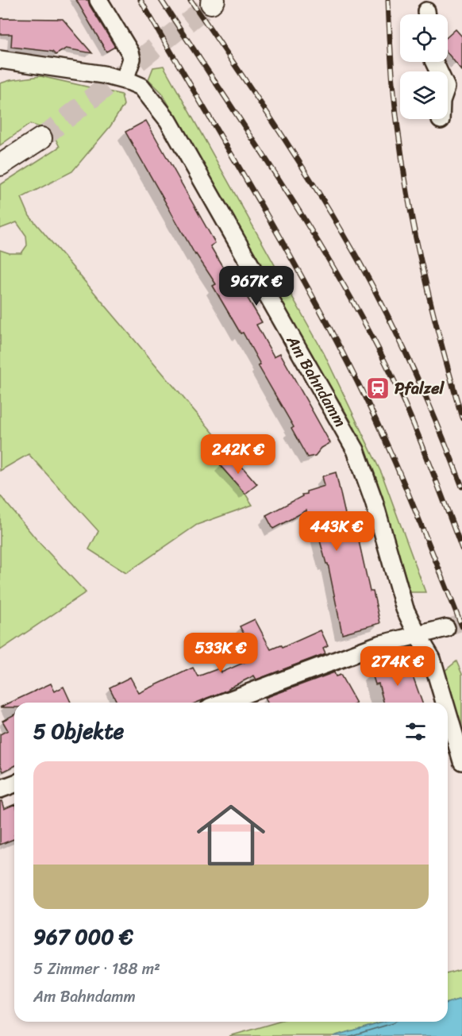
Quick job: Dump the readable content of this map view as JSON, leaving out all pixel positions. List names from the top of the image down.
{
  "streets": {
    "street": ["Am Bahndamm"]
  },
  "places": {
    "station": ["Pfalzel"]
  },
  "page": {
    "price": [
      "967K €",
      "242K €",
      "443K €",
      "533K €",
      "274K €"
    ],
    "heading": "5 Objekte",
    "list": [
      {
        "name": "967 000 €",
        "note": "5 Zimmer · 188 m² · Am Bahndamm"
      }
    ]
  }
}
